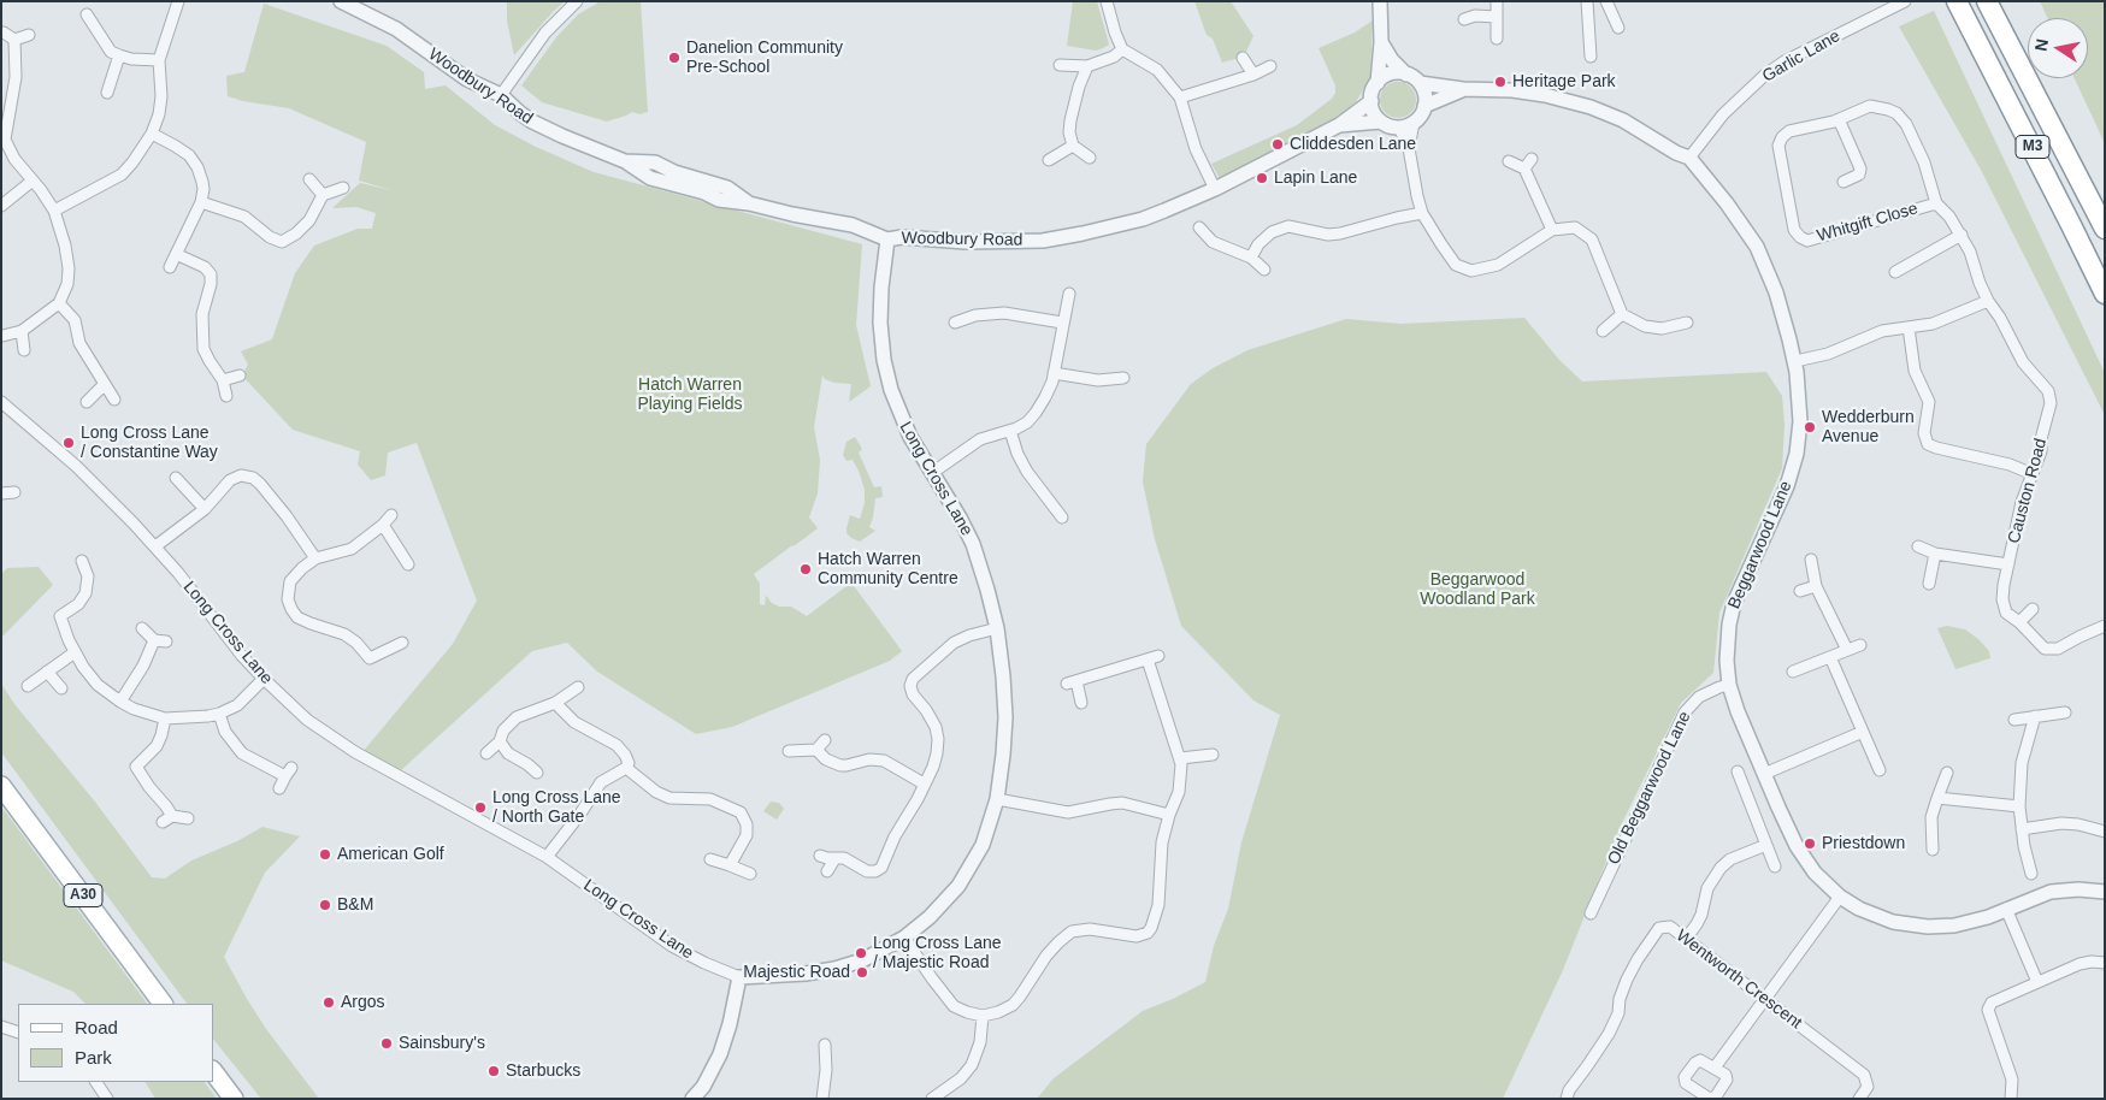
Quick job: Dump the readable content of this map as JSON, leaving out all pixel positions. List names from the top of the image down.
{
  "streets": {
    "highway": ["M3"],
    "main road": ["A30"],
    "street": [
      "Garlic Lane",
      "Woodbury Road",
      "Whitgift Close",
      "Long Cross Lane",
      "Causton Road",
      "Beggarwood Lane",
      "Old Beggarwood Lane",
      "Wentworth Crescent"
    ]
  },
  "crossings": [
    ["Garlic Lane", "Beggarwood Lane"],
    ["Woodbury Road", "Long Cross Lane"],
    ["Woodbury Road", "Beggarwood Lane"],
    ["Whitgift Close", "Causton Road"],
    ["Beggarwood Lane", "Old Beggarwood Lane"]
  ],
  "parks": ["Hatch Warren Playing Fields", "Beggarwood Woodland Park"],
  "places": [
    "Danelion Community Pre-School",
    "Heritage Park",
    "Cliddesden Lane",
    "Lapin Lane",
    "Wedderburn Avenue",
    "Long Cross Lane / Constantine Way",
    "Hatch Warren Community Centre",
    "Long Cross Lane / North Gate",
    "Priestdown",
    "American Golf",
    "B&M",
    "Long Cross Lane / Majestic Road",
    "Majestic Road",
    "Argos",
    "Sainsbury's",
    "Starbucks"
  ],
  "legend": ["Road", "Park"],
  "north": "left"
}
